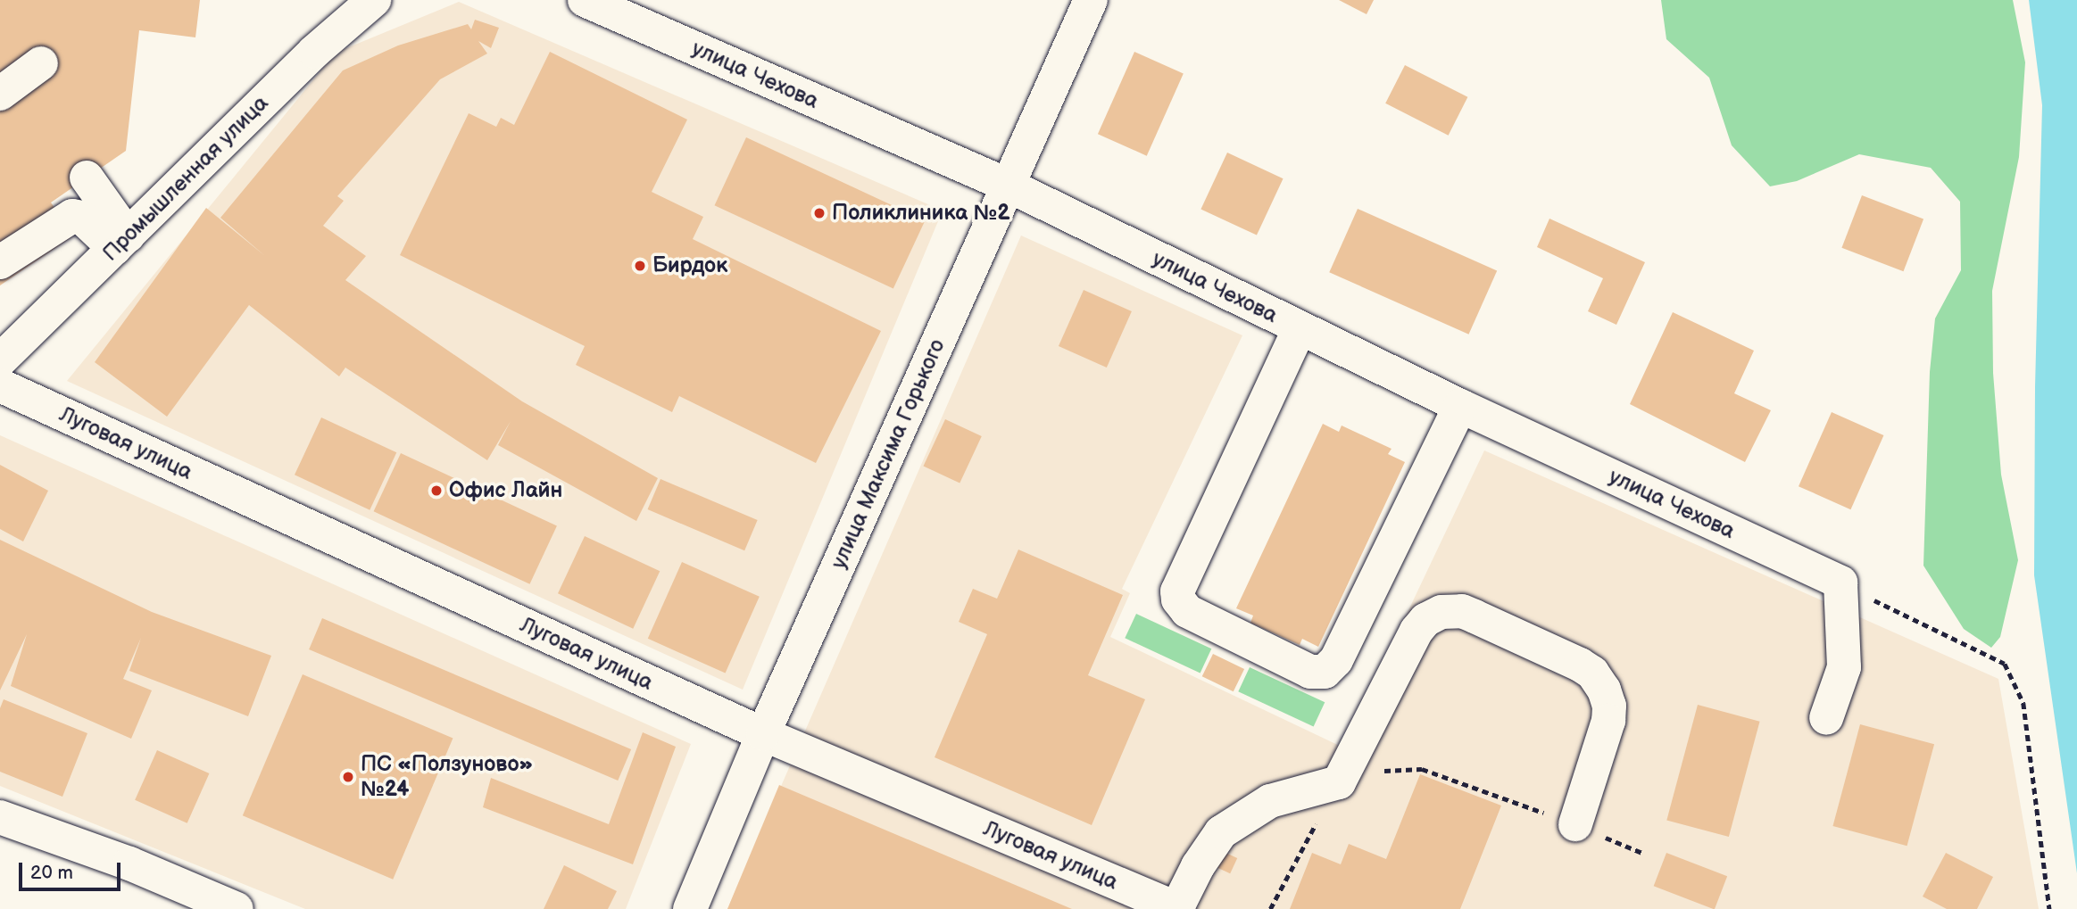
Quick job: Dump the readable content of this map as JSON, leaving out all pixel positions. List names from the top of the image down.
{
  "streets": {
    "street": [
      "улица Чехова",
      "Промышленная улица",
      "Луговая улица",
      "улица Максима Горького"
    ]
  },
  "crossings": [
    ["улица Чехова", "улица Максима Горького"],
    ["Луговая улица", "улица Максима Горького"]
  ],
  "places": [
    "Поликлиника №2",
    "Бирдок",
    "Офис Лайн",
    "ПС «Ползуново» №24"
  ],
  "scale_bar": "20 m"
}
